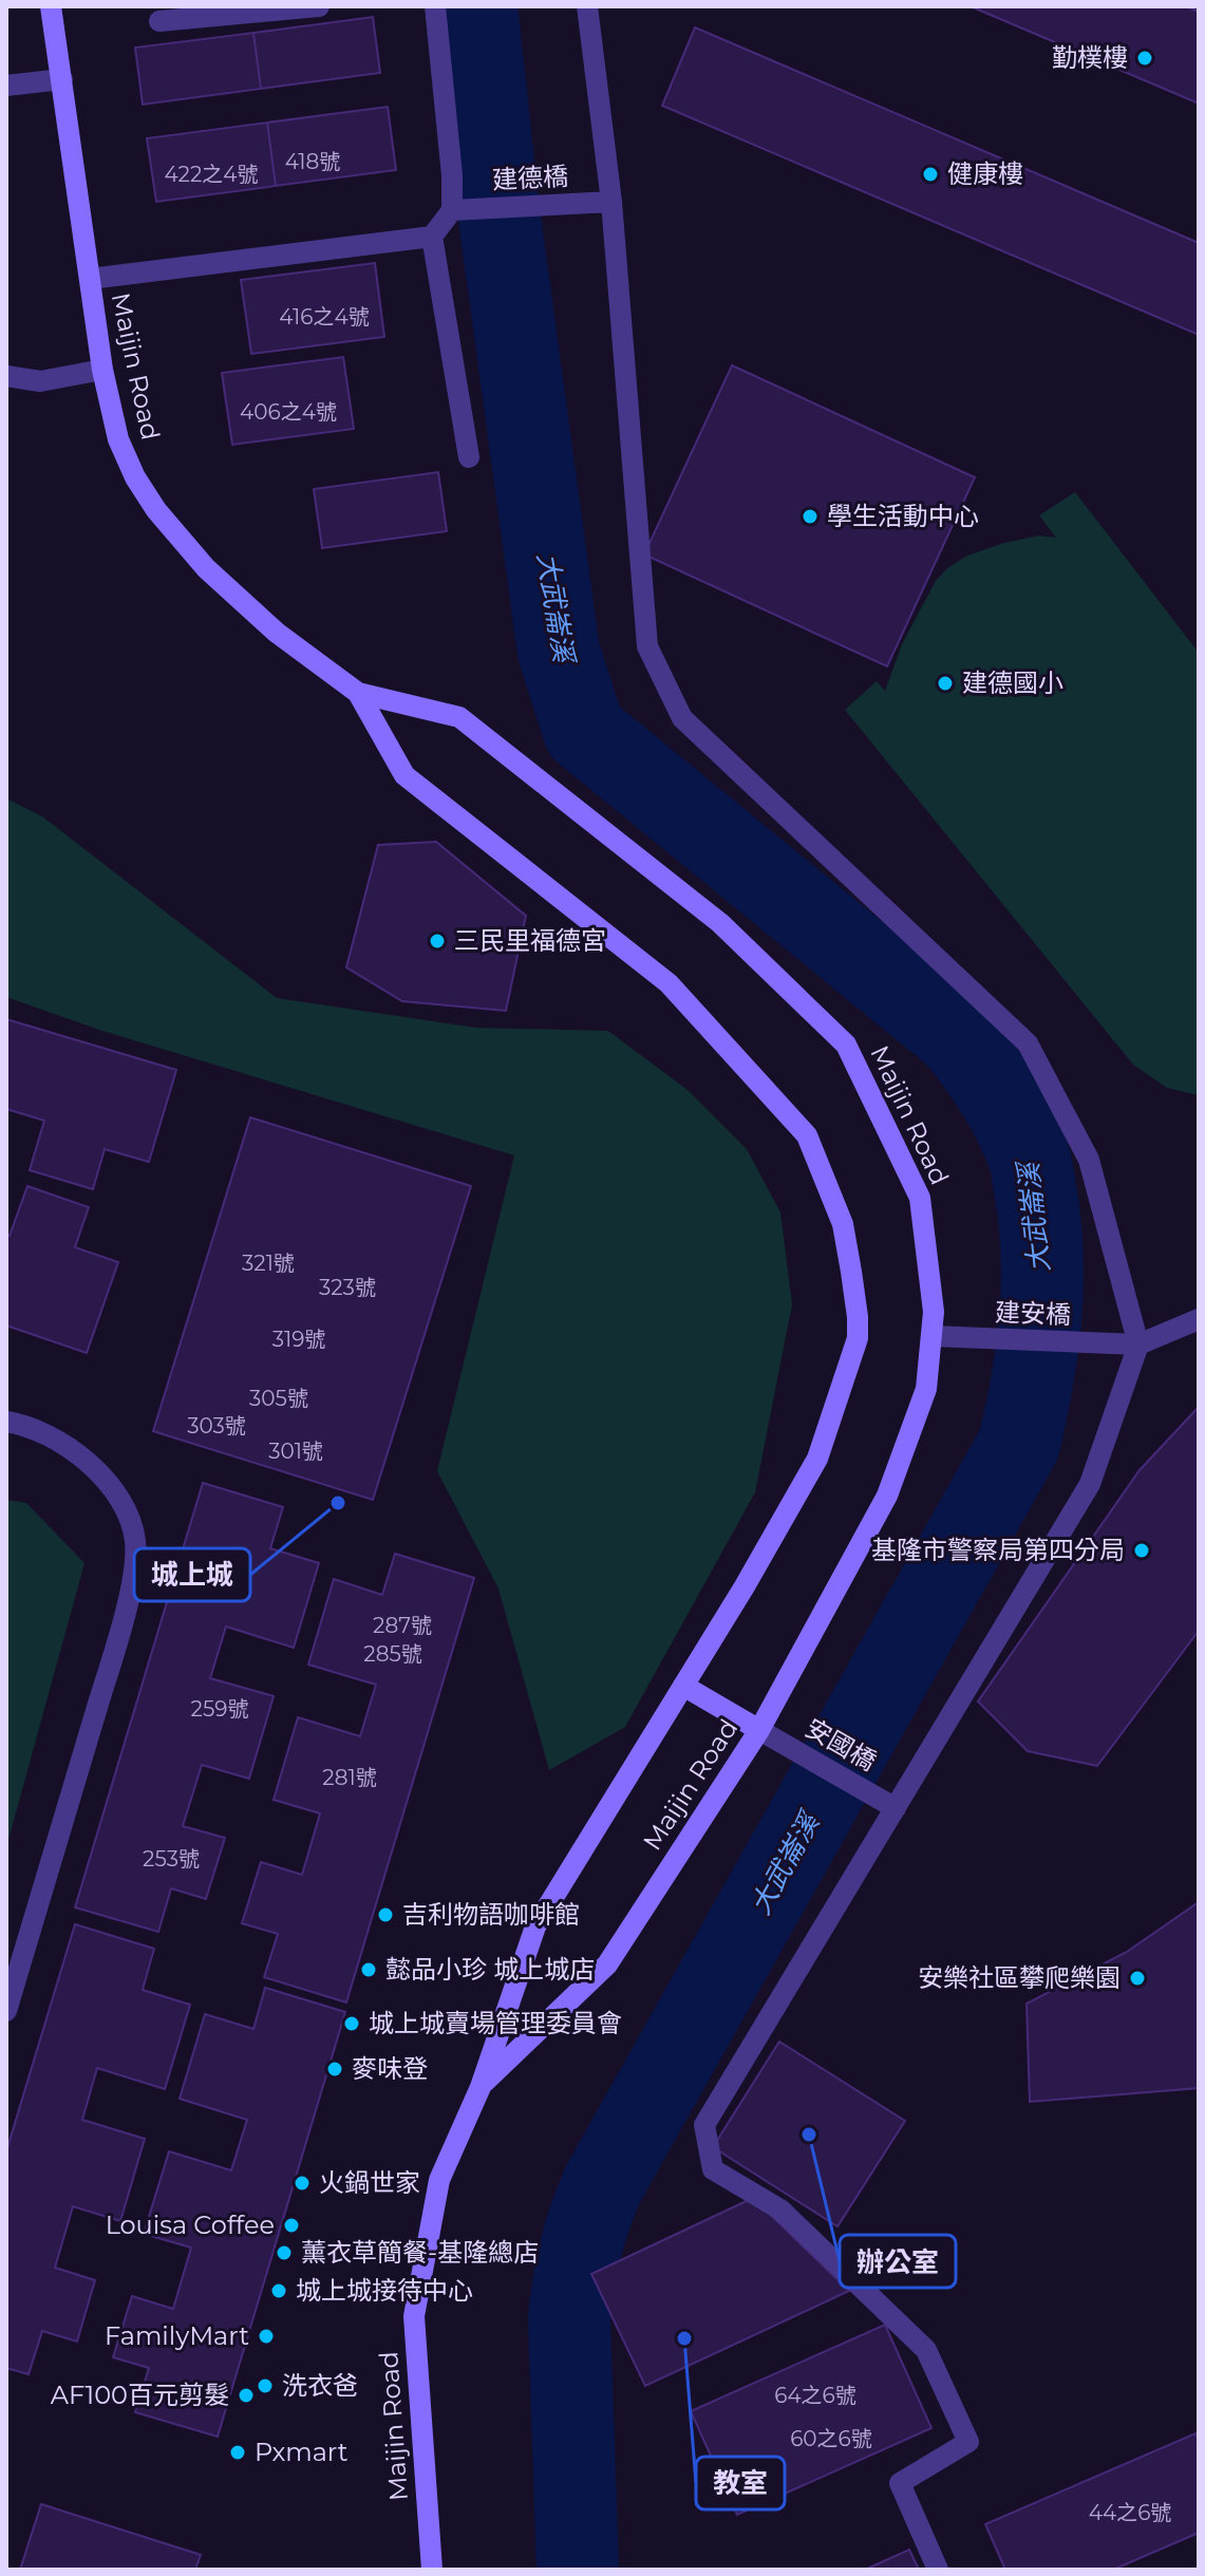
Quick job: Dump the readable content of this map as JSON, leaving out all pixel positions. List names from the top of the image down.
{
  "streets": {
    "street": [
      "建德橋",
      "Maijin Road",
      "建安橋",
      "安國橋"
    ]
  },
  "crossings": [
    ["Maijin Road", "建安橋"],
    ["Maijin Road", "安國橋"]
  ],
  "water": ["大武崙溪"],
  "places": [
    "勤樸樓",
    "健康樓",
    "學生活動中心",
    "建德國小",
    "三民里福德宮",
    "城上城",
    "基隆市警察局第四分局",
    "吉利物語咖啡館",
    "懿品小珍 城上城店",
    "安樂社區攀爬樂園",
    "城上城賣場管理委員會",
    "麥味登",
    "辦公室",
    "火鍋世家",
    "Louisa Coffee",
    "薰衣草簡餐-基隆總店",
    "城上城接待中心",
    "FamilyMart",
    "教室",
    "洗衣爸",
    "AF100百元剪髮",
    "Pxmart"
  ],
  "house_numbers": [
    "418號",
    "422之4號",
    "416之4號",
    "406之4號",
    "321號",
    "323號",
    "319號",
    "305號",
    "303號",
    "301號",
    "287號",
    "285號",
    "259號",
    "281號",
    "253號",
    "64之6號",
    "60之6號",
    "44之6號"
  ]
}
